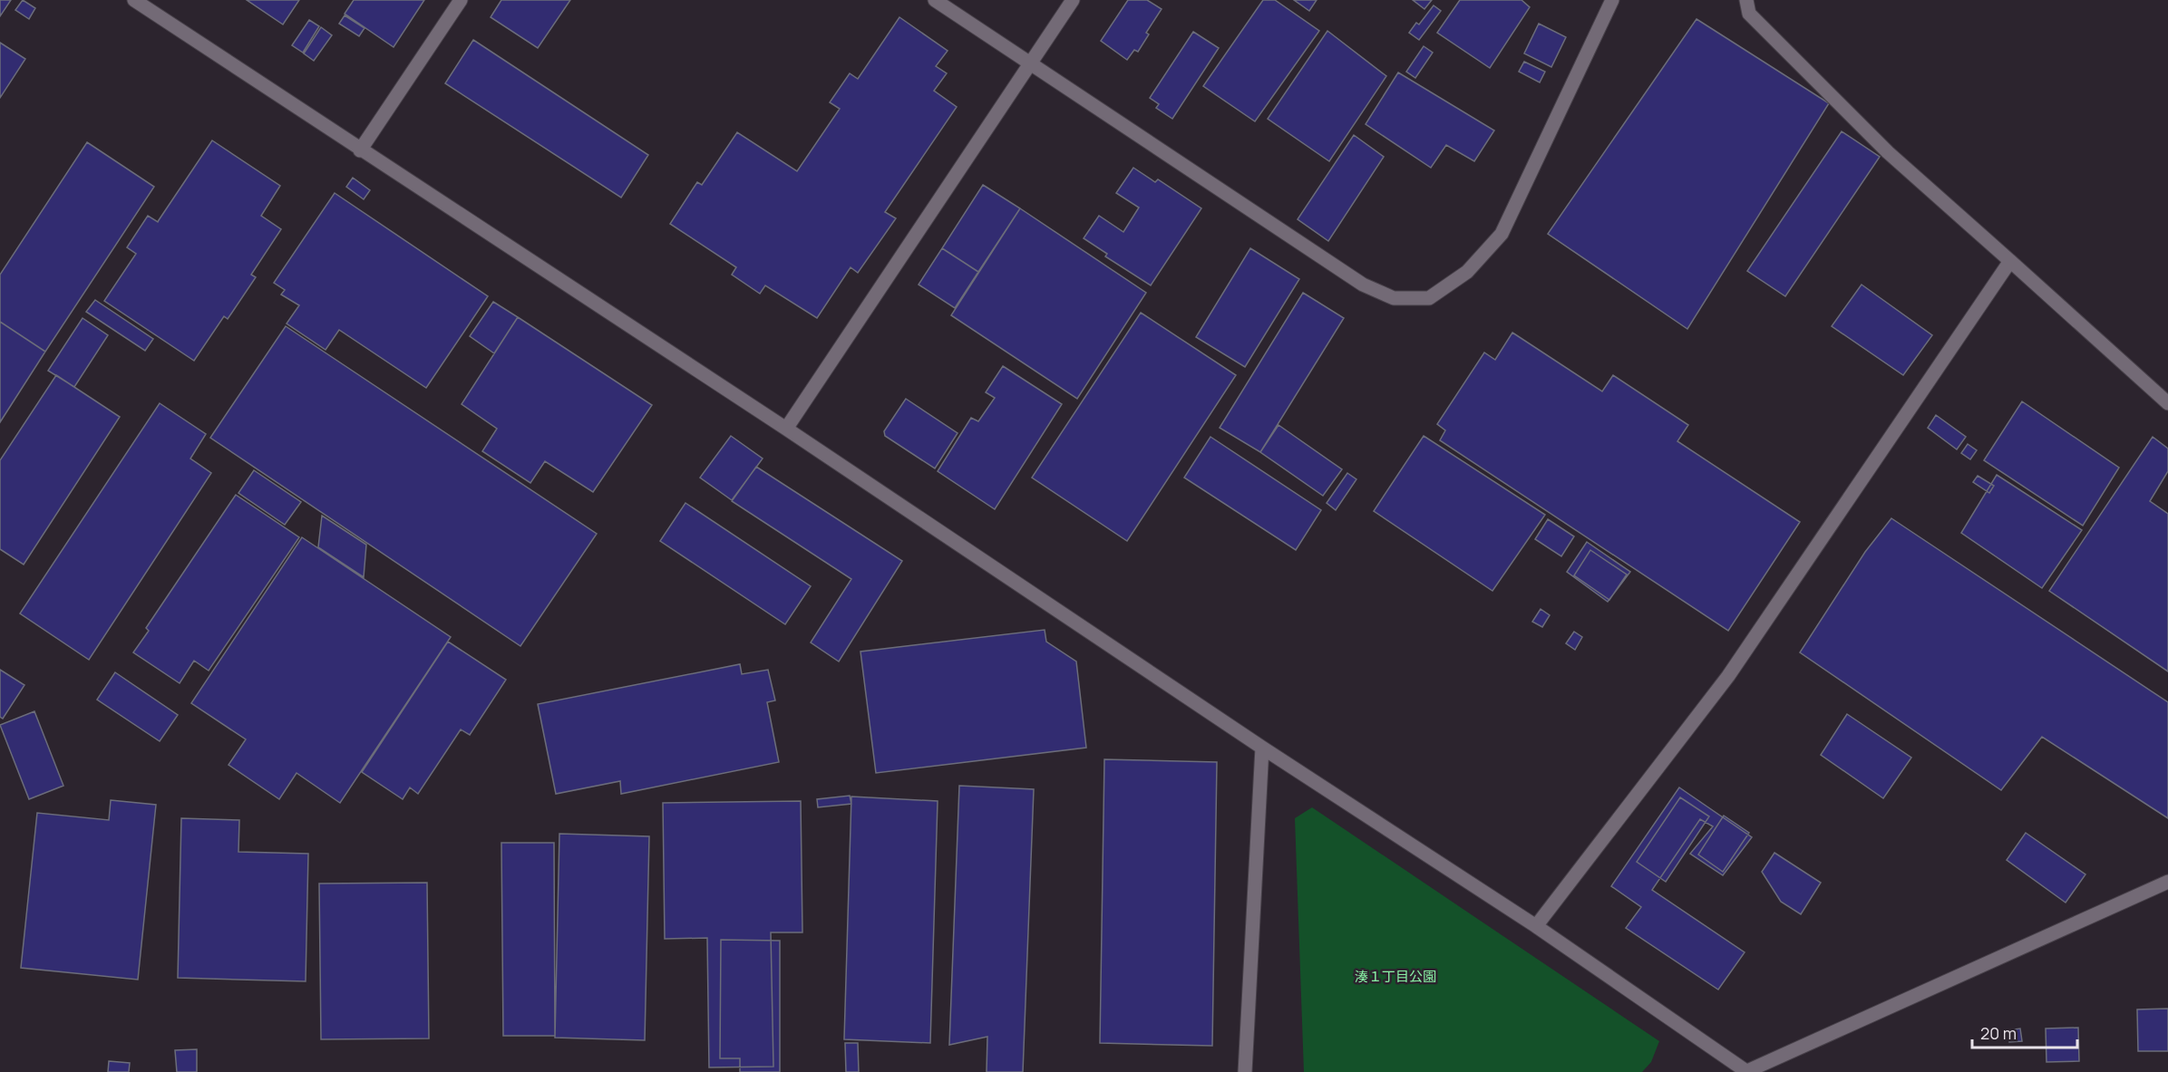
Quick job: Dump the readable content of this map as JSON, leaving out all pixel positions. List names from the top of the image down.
{
  "parks": ["湊１丁目公園"],
  "scale_bar": "20 m"
}
